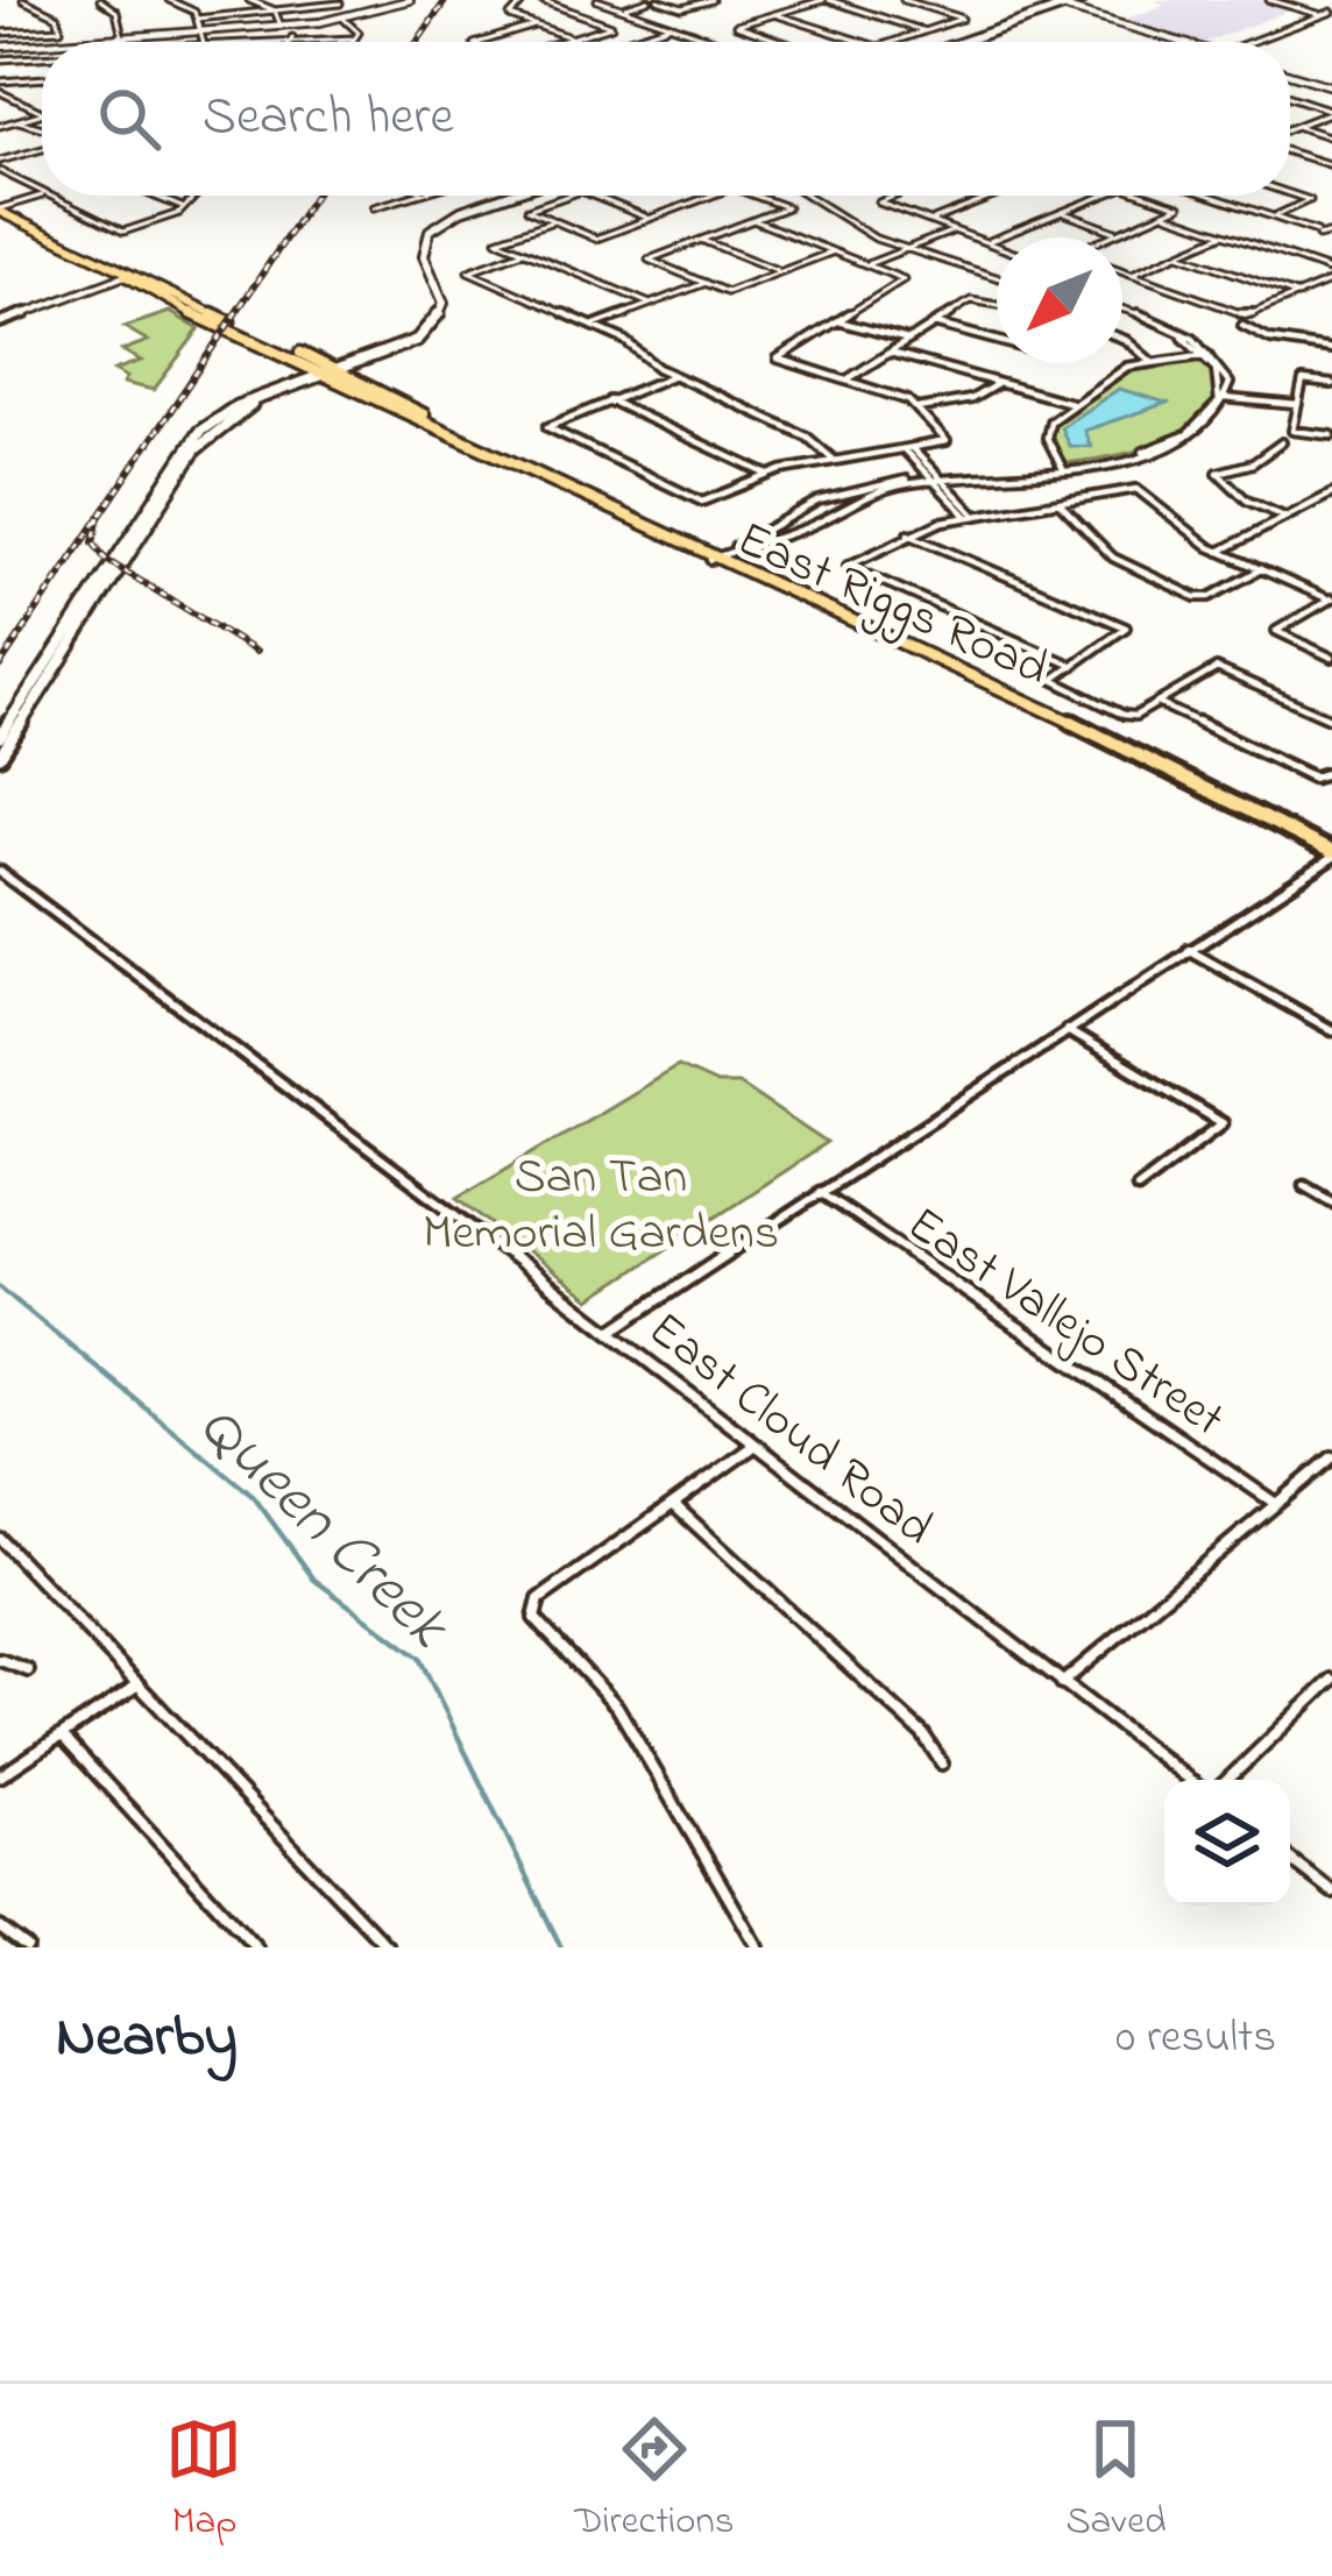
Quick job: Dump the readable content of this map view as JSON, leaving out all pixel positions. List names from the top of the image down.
{
  "streets": {
    "main road": ["East Riggs Road"],
    "street": ["East Vallejo Street", "East Cloud Road"]
  },
  "water": ["Queen Creek"],
  "parks": ["San Tan Memorial Gardens"],
  "north": "bottom left",
  "page": {
    "search": "Search here",
    "heading": ["Nearby", "0 results"],
    "nav": ["Map", "Directions", "Saved"]
  }
}
